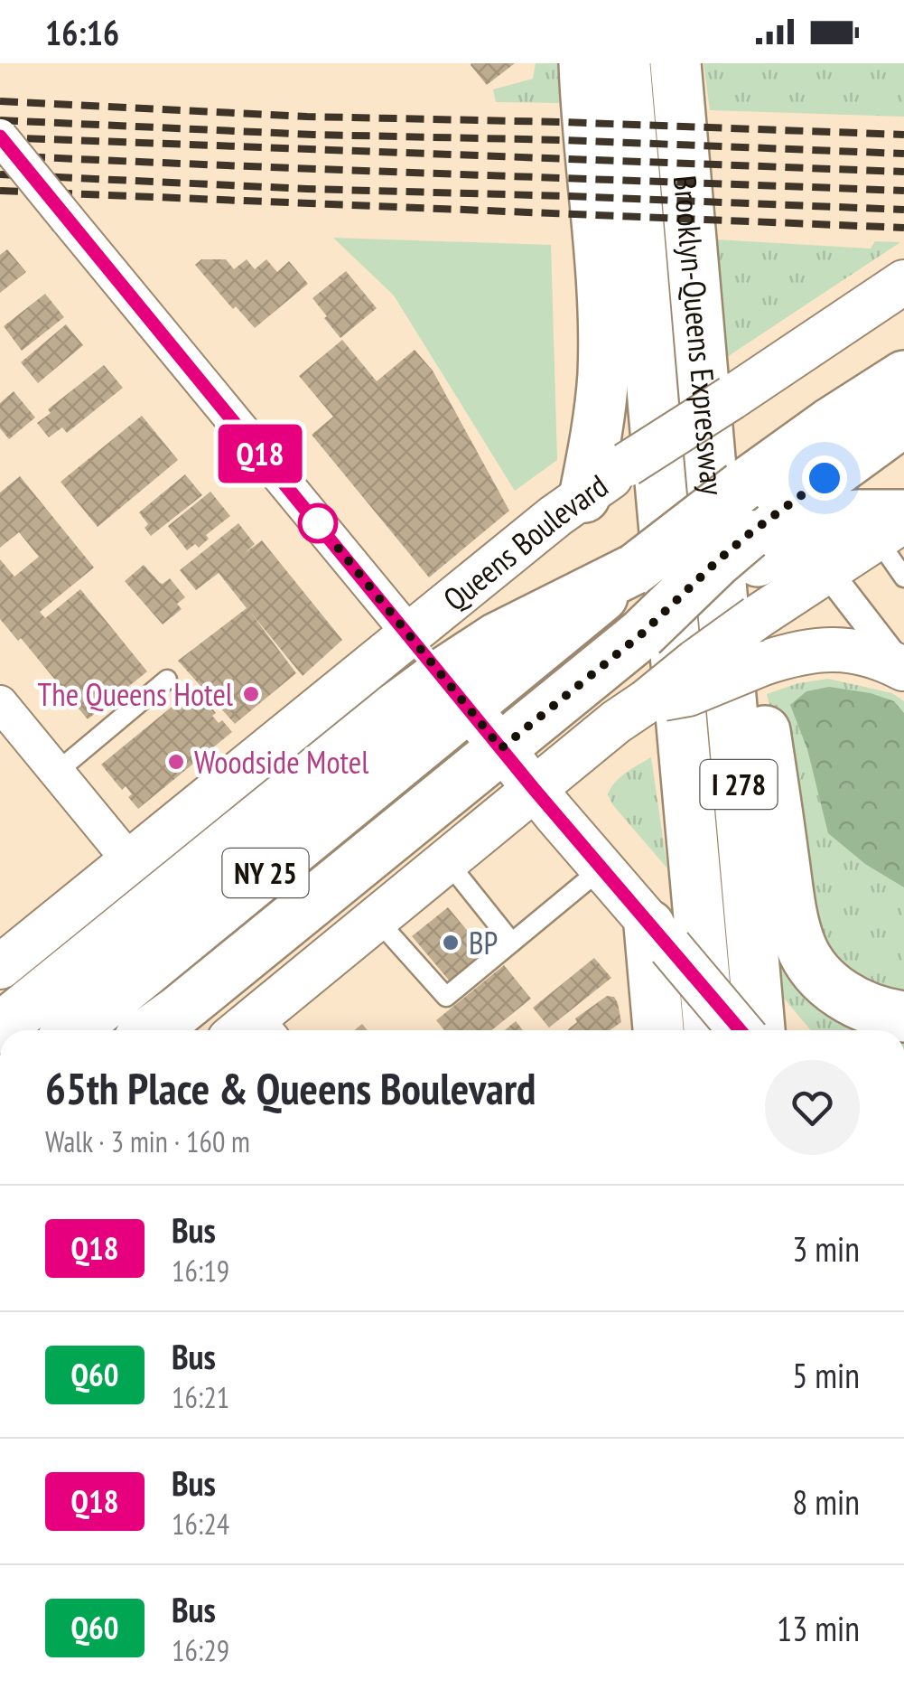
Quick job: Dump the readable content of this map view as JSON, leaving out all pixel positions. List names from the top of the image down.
{
  "streets": {
    "main road": ["Brooklyn-Queens Expressway", "I 278", "NY 25"],
    "street": ["Queens Boulevard"]
  },
  "crossings": [
    ["Brooklyn-Queens Expressway", "NY 25"]
  ],
  "places": ["The Queens Hotel", "Woodside Motel", "BP"],
  "lines": ["bus line Q18"],
  "page": {
    "status": "16:16",
    "on_map": "Q18",
    "heading": ["65th Place & Queens Boulevard", "Walk · 3 min · 160 m"],
    "list": [
      {
        "mark": "Q18",
        "name": "Bus",
        "note": "16:19",
        "value": "3 min"
      },
      {
        "mark": "Q60",
        "name": "Bus",
        "note": "16:21",
        "value": "5 min"
      },
      {
        "mark": "Q18",
        "name": "Bus",
        "note": "16:24",
        "value": "8 min"
      },
      {
        "mark": "Q60",
        "name": "Bus",
        "note": "16:29",
        "value": "13 min"
      }
    ]
  }
}
